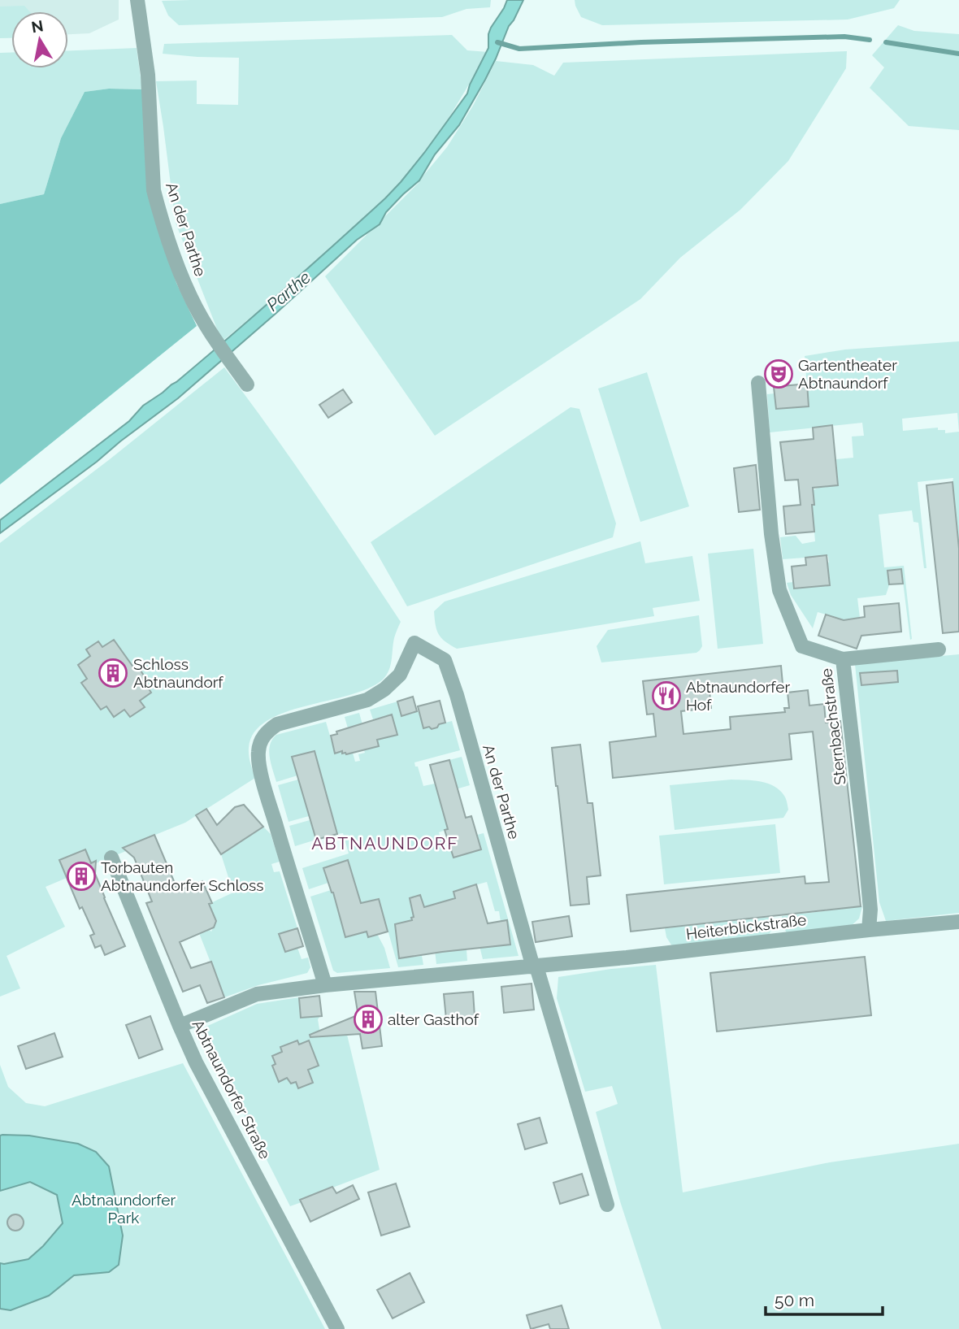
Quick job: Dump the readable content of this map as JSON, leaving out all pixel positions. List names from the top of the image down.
{
  "streets": {
    "street": [
      "An der Parthe",
      "Sternbachstraße",
      "Heiterblickstraße",
      "Abtnaundorfer Straße"
    ]
  },
  "crossings": [
    ["An der Parthe", "Heiterblickstraße"],
    ["Sternbachstraße", "Heiterblickstraße"],
    ["Heiterblickstraße", "Abtnaundorfer Straße"]
  ],
  "districts": ["ABTNAUNDORF"],
  "water": ["Parthe"],
  "parks": ["Abtnaundorfer Park"],
  "places": {
    "theatre": ["Gartentheater Abtnaundorf"],
    "building": ["Schloss Abtnaundorf", "Torbauten Abtnaundorfer Schloss", "alter Gasthof"],
    "restaurant": ["Abtnaundorfer Hof"]
  },
  "scale_bar": "50 m",
  "north": "top"
}
